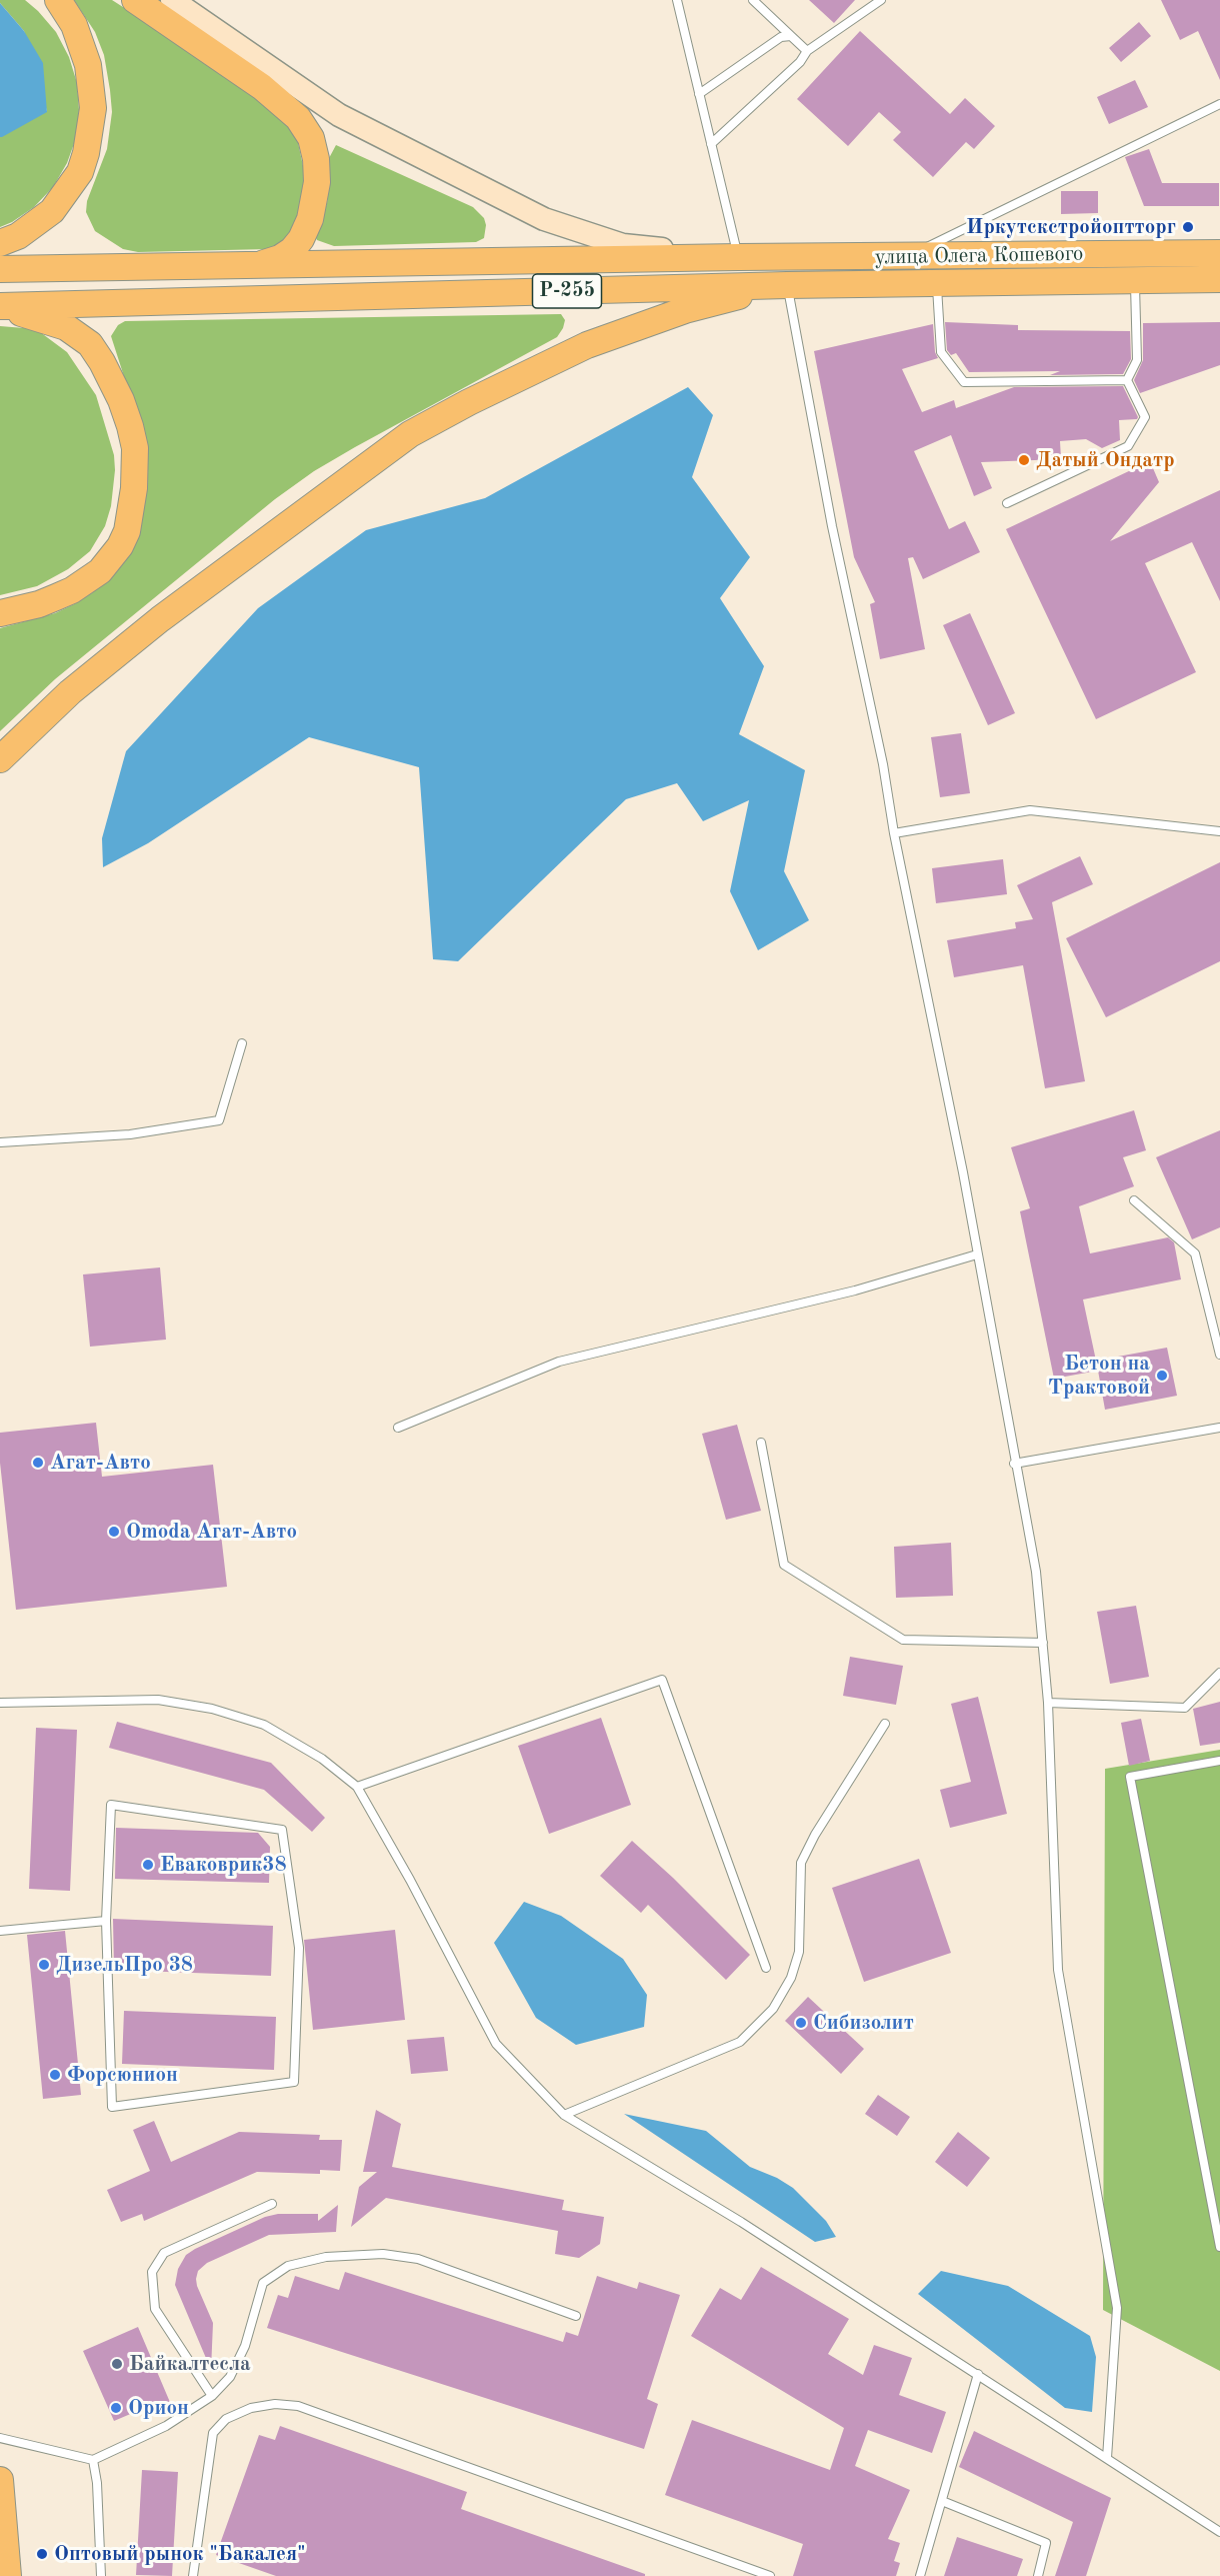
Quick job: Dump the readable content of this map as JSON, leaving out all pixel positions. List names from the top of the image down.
{
  "streets": {
    "main road": ["улица Олега Кошевого", "Р-255"]
  },
  "places": [
    "Иркутскстройоптторг",
    "Датый Ондатр",
    "Бетон на Трактовой",
    "Агат-Авто",
    "Omoda Агат-Авто",
    "Еваковрик38",
    "ДизельПро 38",
    "Сибизолит",
    "Форсюнион",
    "Байкалтесла",
    "Орион",
    "Оптовый рынок \"Бакалея\""
  ]
}
